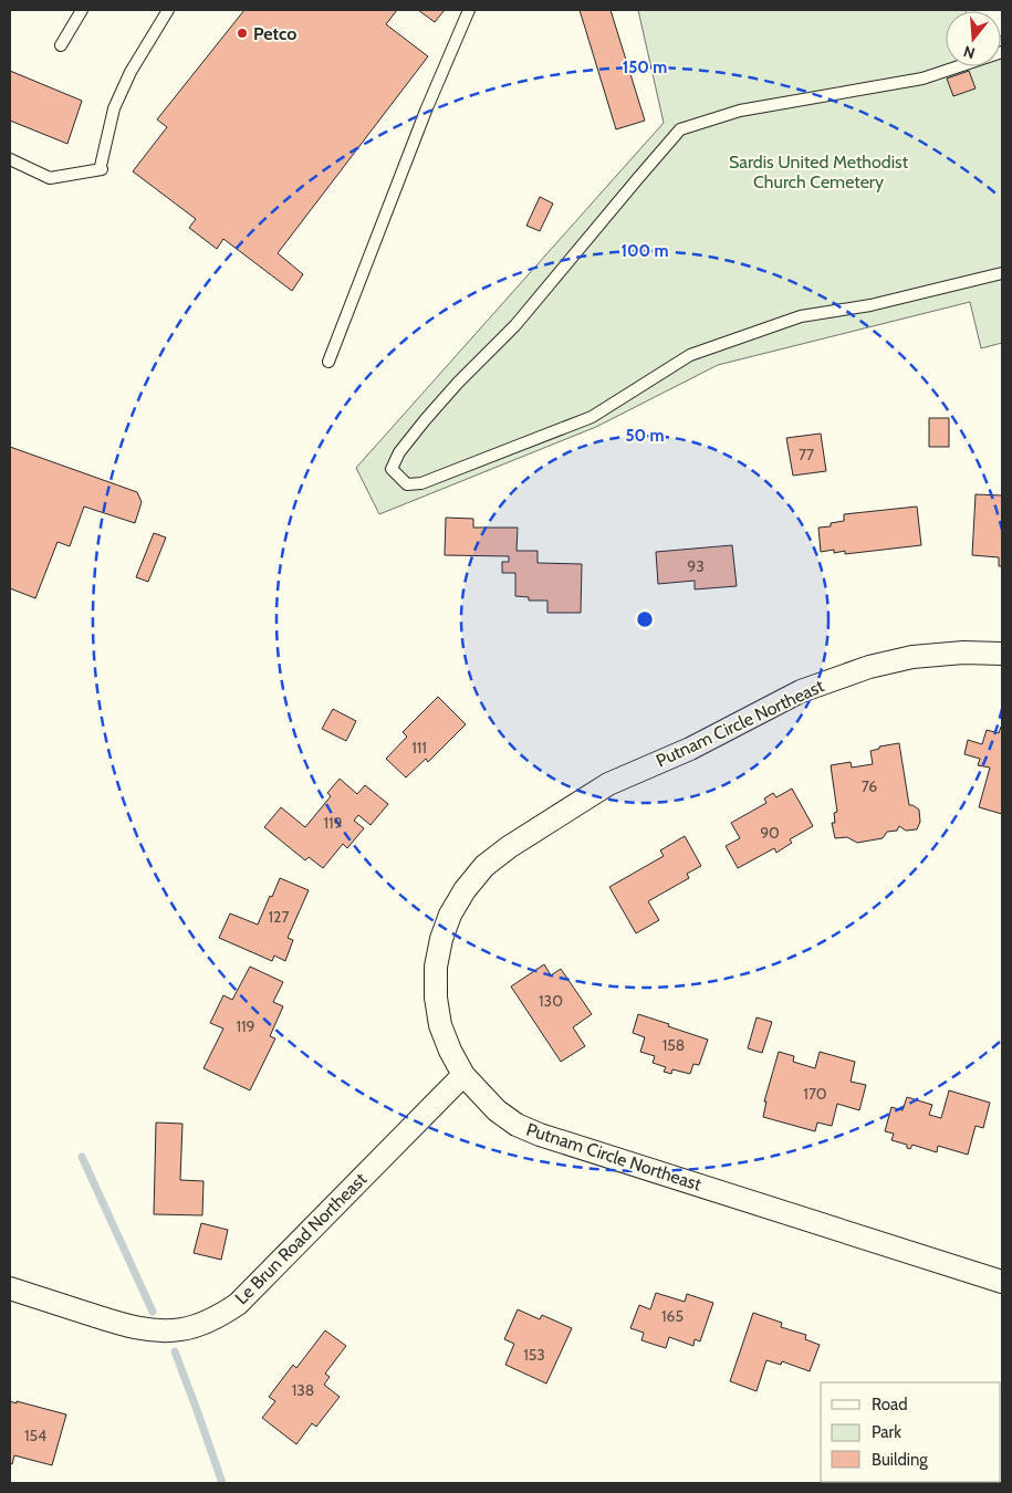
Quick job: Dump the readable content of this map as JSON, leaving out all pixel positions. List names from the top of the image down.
{
  "streets": {
    "street": ["Putnam Circle Northeast", "Le Brun Road Northeast"]
  },
  "crossings": [
    ["Putnam Circle Northeast", "Le Brun Road Northeast"]
  ],
  "parks": ["Sardis United Methodist Church Cemetery"],
  "places": ["Petco"],
  "house_numbers": [
    "77",
    "93",
    "111",
    "76",
    "119",
    "90",
    "127",
    "130",
    "119",
    "158",
    "170",
    "165",
    "153",
    "138",
    "154"
  ],
  "legend": ["Road", "Park", "Building"],
  "north": "bottom",
  "rings": ["150 m", "100 m", "50 m"]
}
